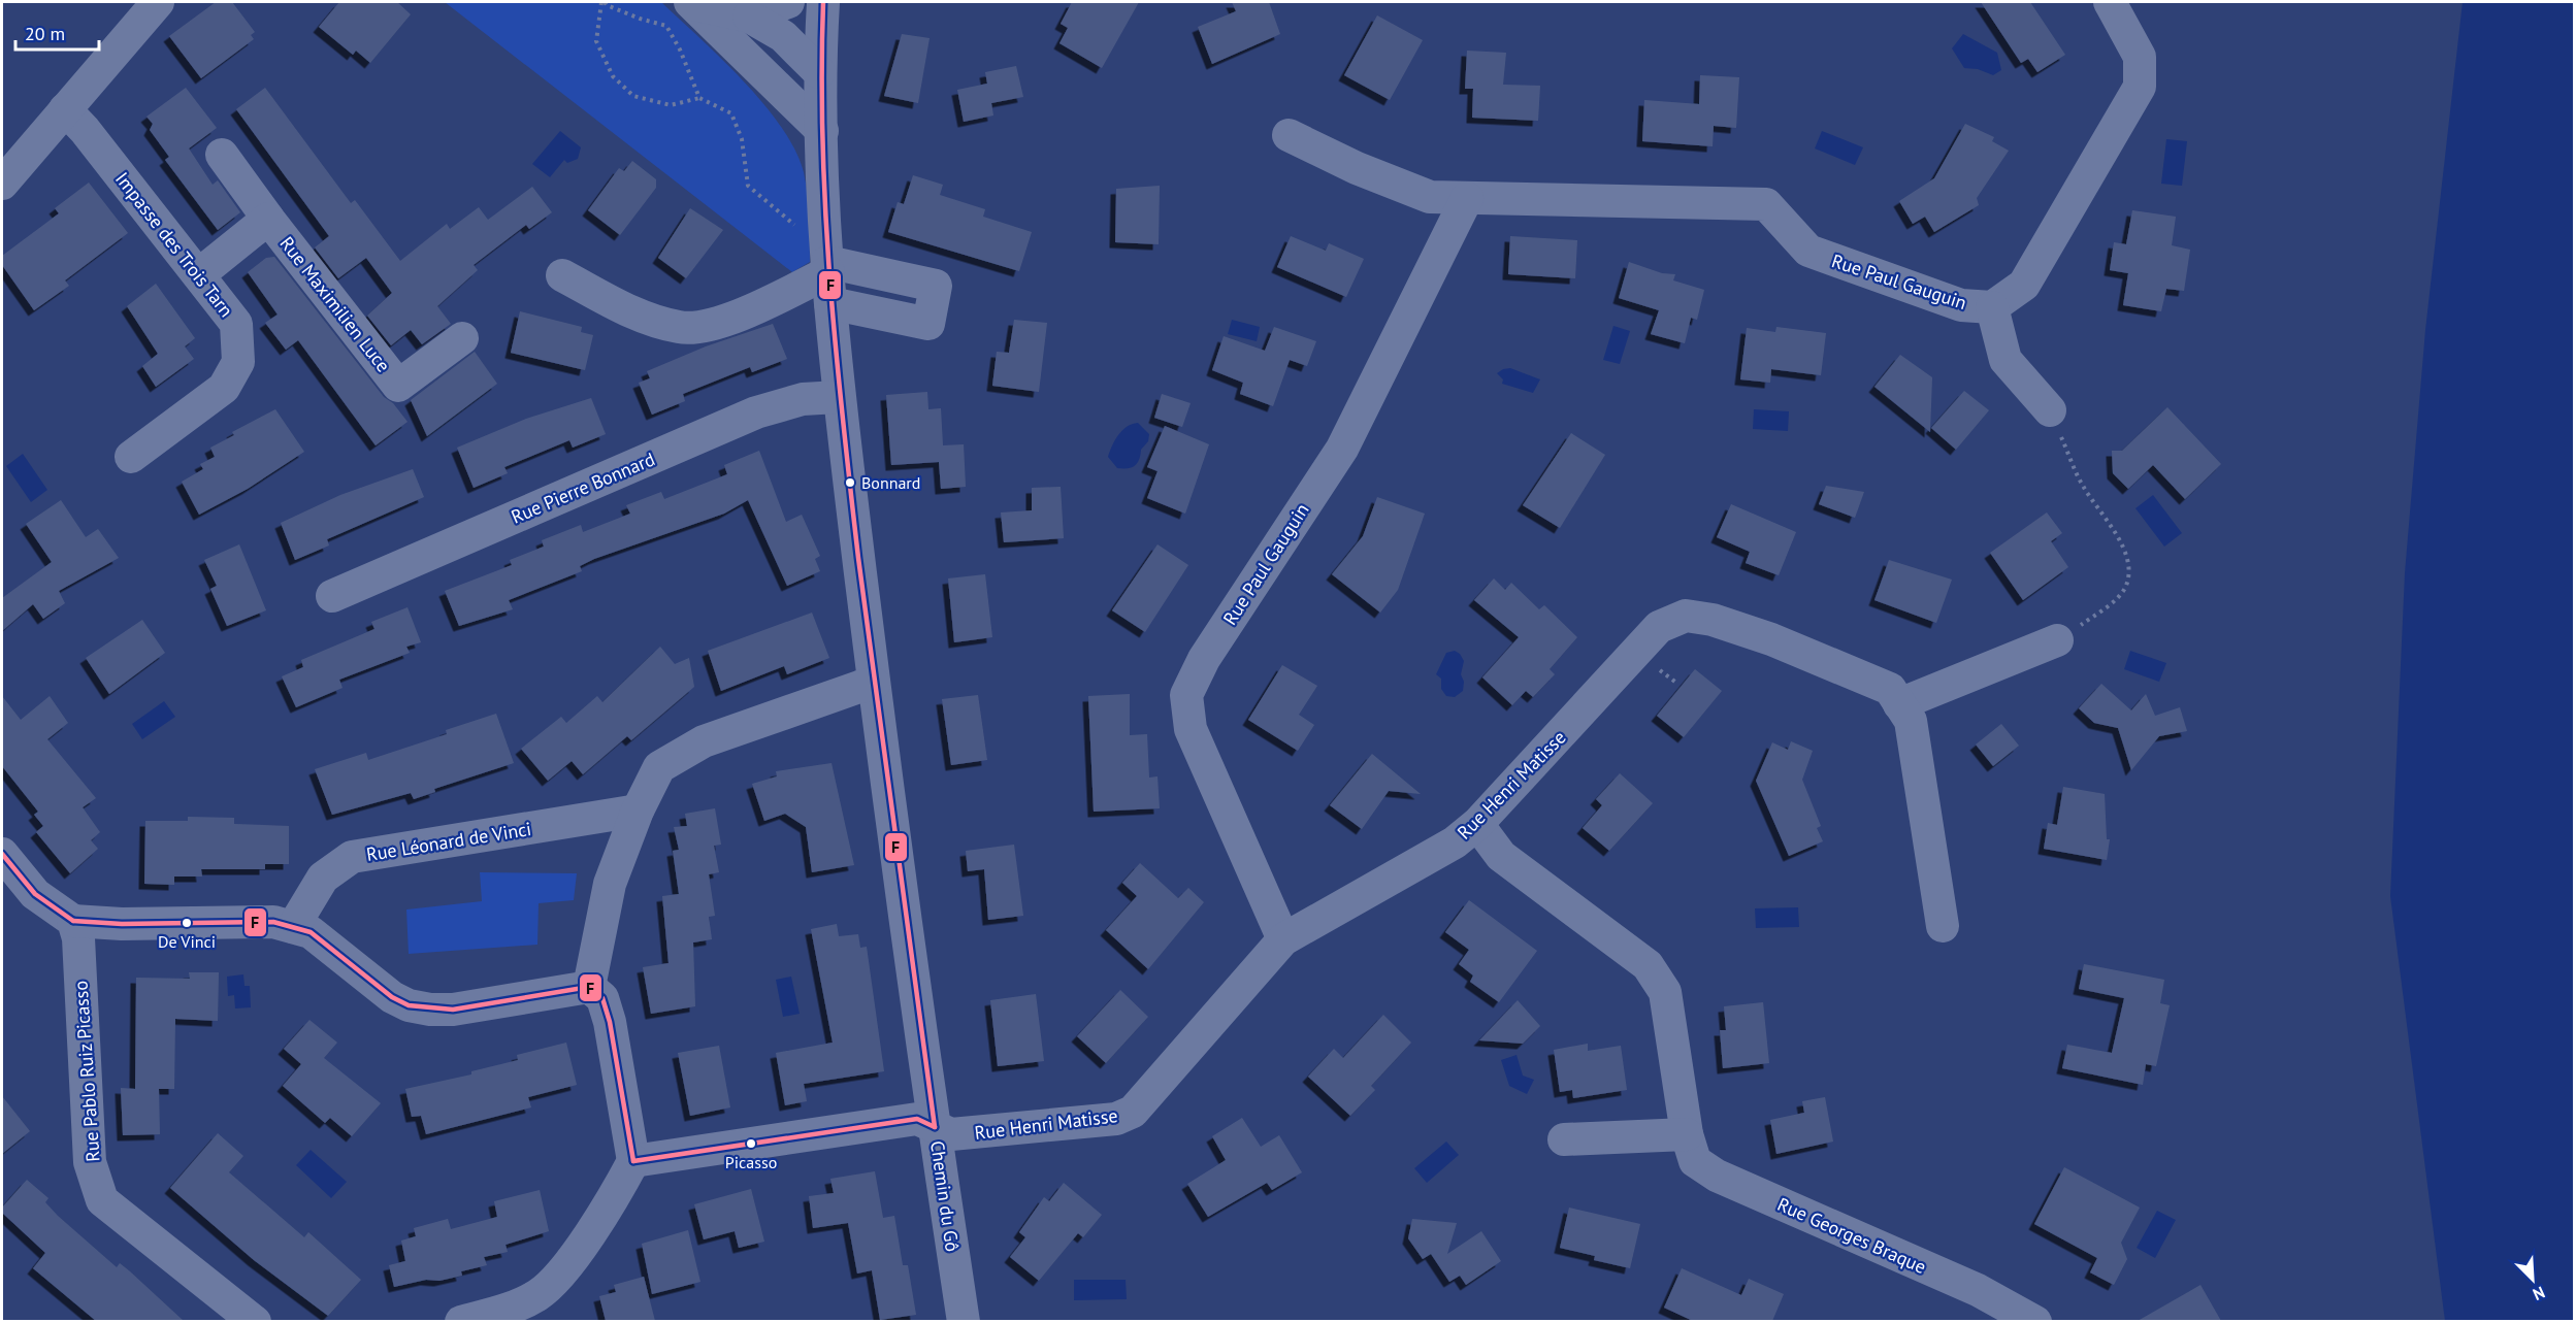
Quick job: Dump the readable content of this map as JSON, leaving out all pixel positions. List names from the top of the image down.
{
  "streets": {
    "street": [
      "Impasse des Trois Tarn",
      "Rue Paul Gauguin",
      "Rue Maximilien Luce",
      "Rue Pierre Bonnard",
      "Rue Henri Matisse",
      "Rue Léonard de Vinci",
      "Rue Pablo Ruiz Picasso",
      "Chemin du Gô",
      "Rue Georges Braque"
    ]
  },
  "crossings": [
    ["Impasse des Trois Tarn", "Rue Maximilien Luce"],
    ["Rue Paul Gauguin", "Rue Henri Matisse"],
    ["Rue Pierre Bonnard", "Chemin du Gô"],
    ["Rue Henri Matisse", "Chemin du Gô"],
    ["Rue Henri Matisse", "Rue Georges Braque"]
  ],
  "places": ["Bonnard", "De Vinci", "Picasso"],
  "lines": ["transit line F"],
  "scale_bar": "20 m",
  "north": "bottom right"
}
